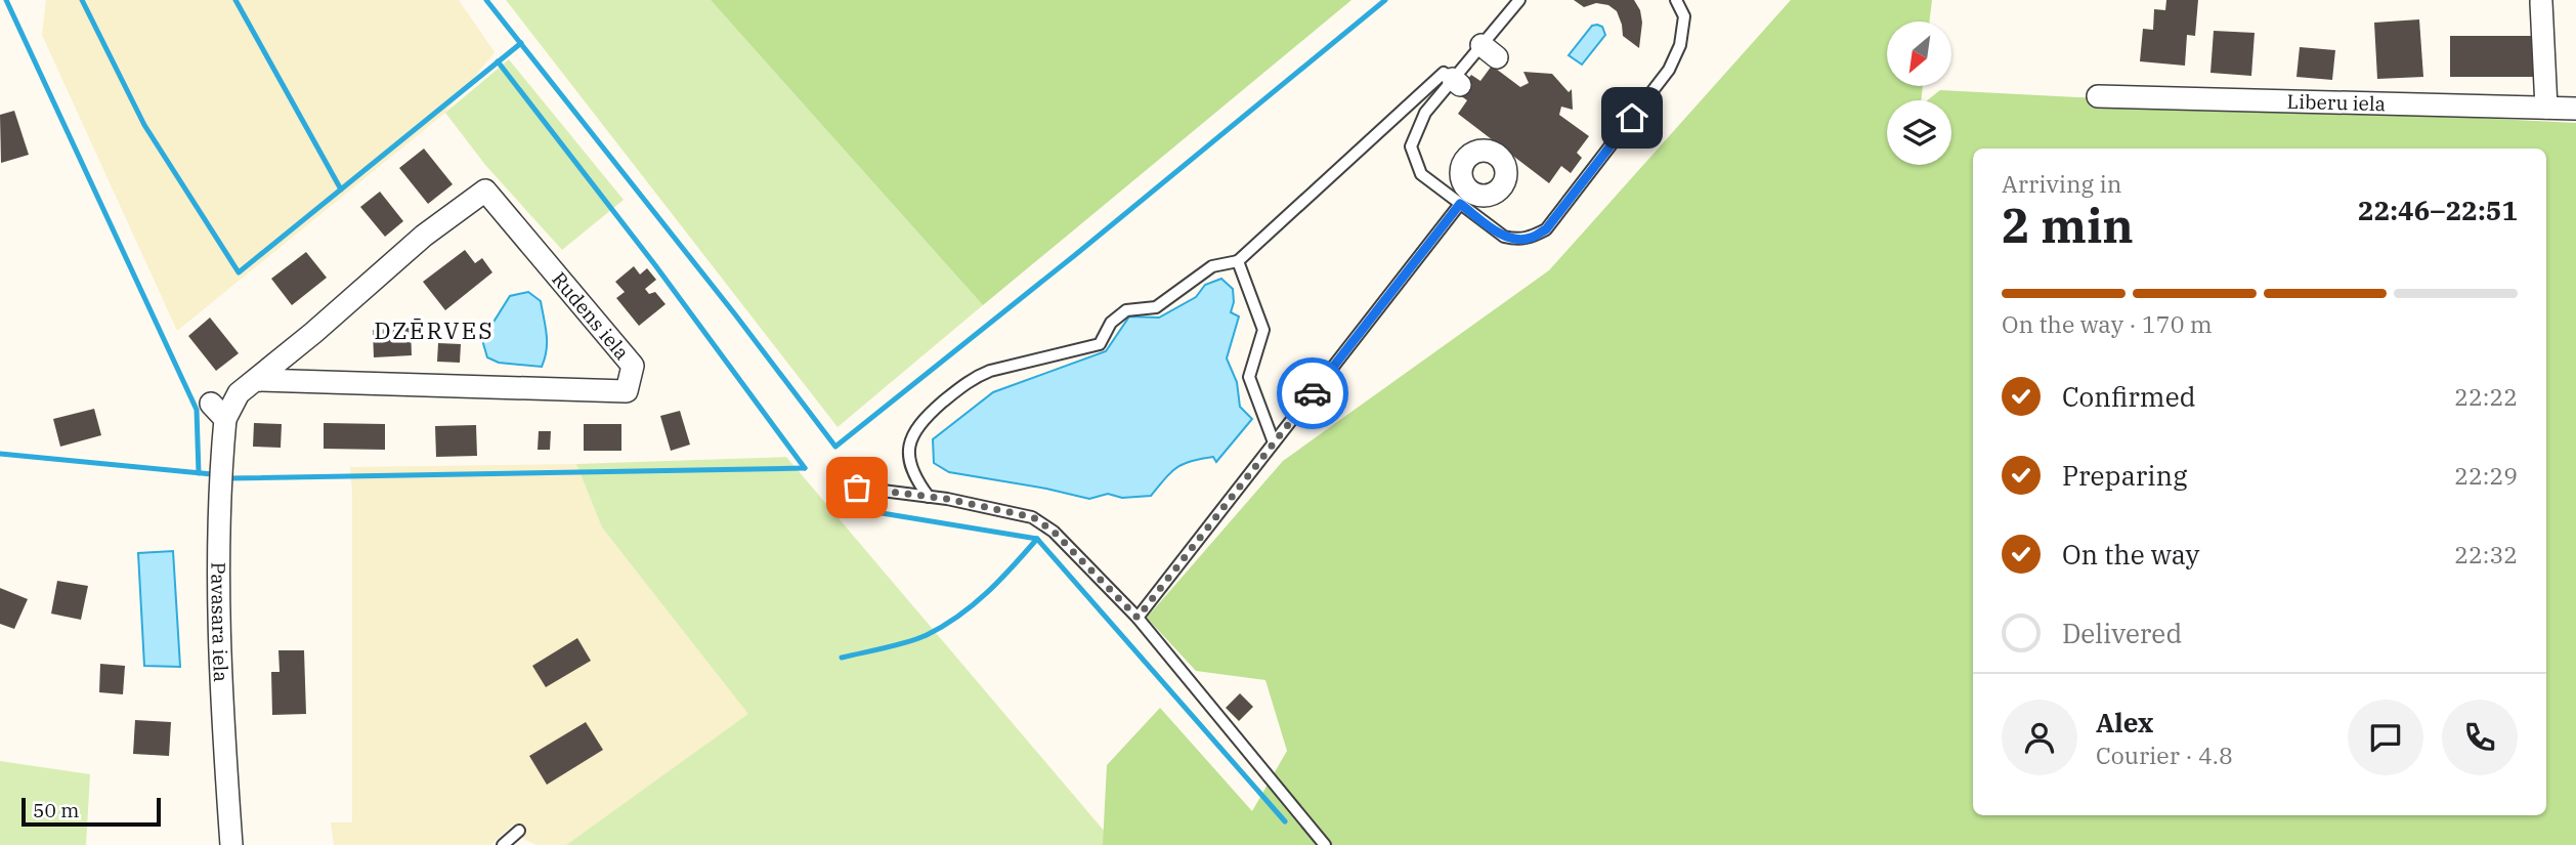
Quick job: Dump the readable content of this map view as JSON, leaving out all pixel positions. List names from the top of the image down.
{
  "streets": {
    "street": ["Liberu iela", "Rudens iela", "Pavasara iela"]
  },
  "crossings": [
    ["Rudens iela", "Pavasara iela"]
  ],
  "districts": ["DZĒRVES"],
  "scale_bar": "50 m",
  "north": "bottom left",
  "page": {
    "heading": ["2 min", "Arriving in", "22:46–22:51"],
    "panel": ["Alex", "Courier · 4.8"],
    "bar": "On the way · 170 m",
    "list": [
      ["Confirmed", "22:22"],
      ["Preparing", "22:29"],
      ["On the way", "22:32"],
      "Delivered"
    ],
    "scale": "50 m"
  }
}
